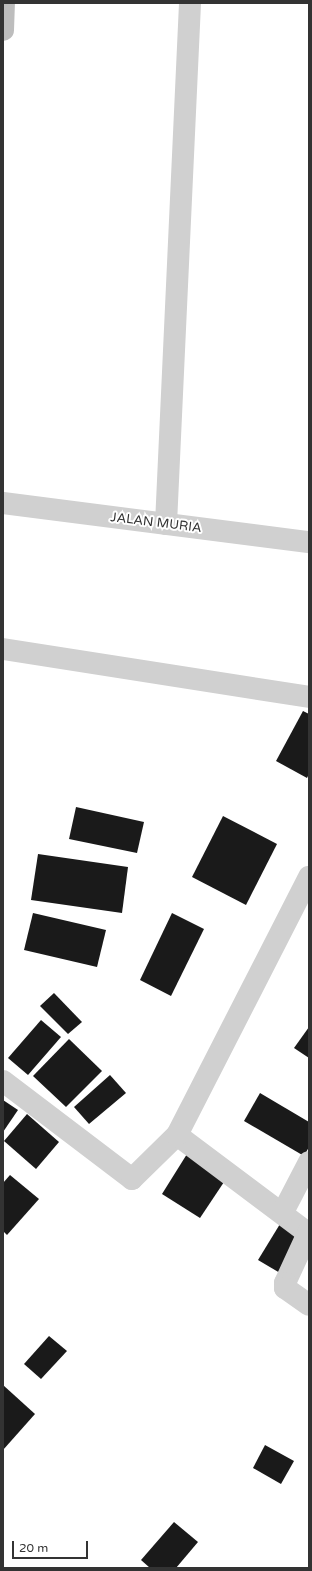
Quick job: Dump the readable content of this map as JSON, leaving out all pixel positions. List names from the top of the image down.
{
  "streets": {
    "street": ["JALAN MURIA"]
  },
  "scale_bar": "20 m"
}
